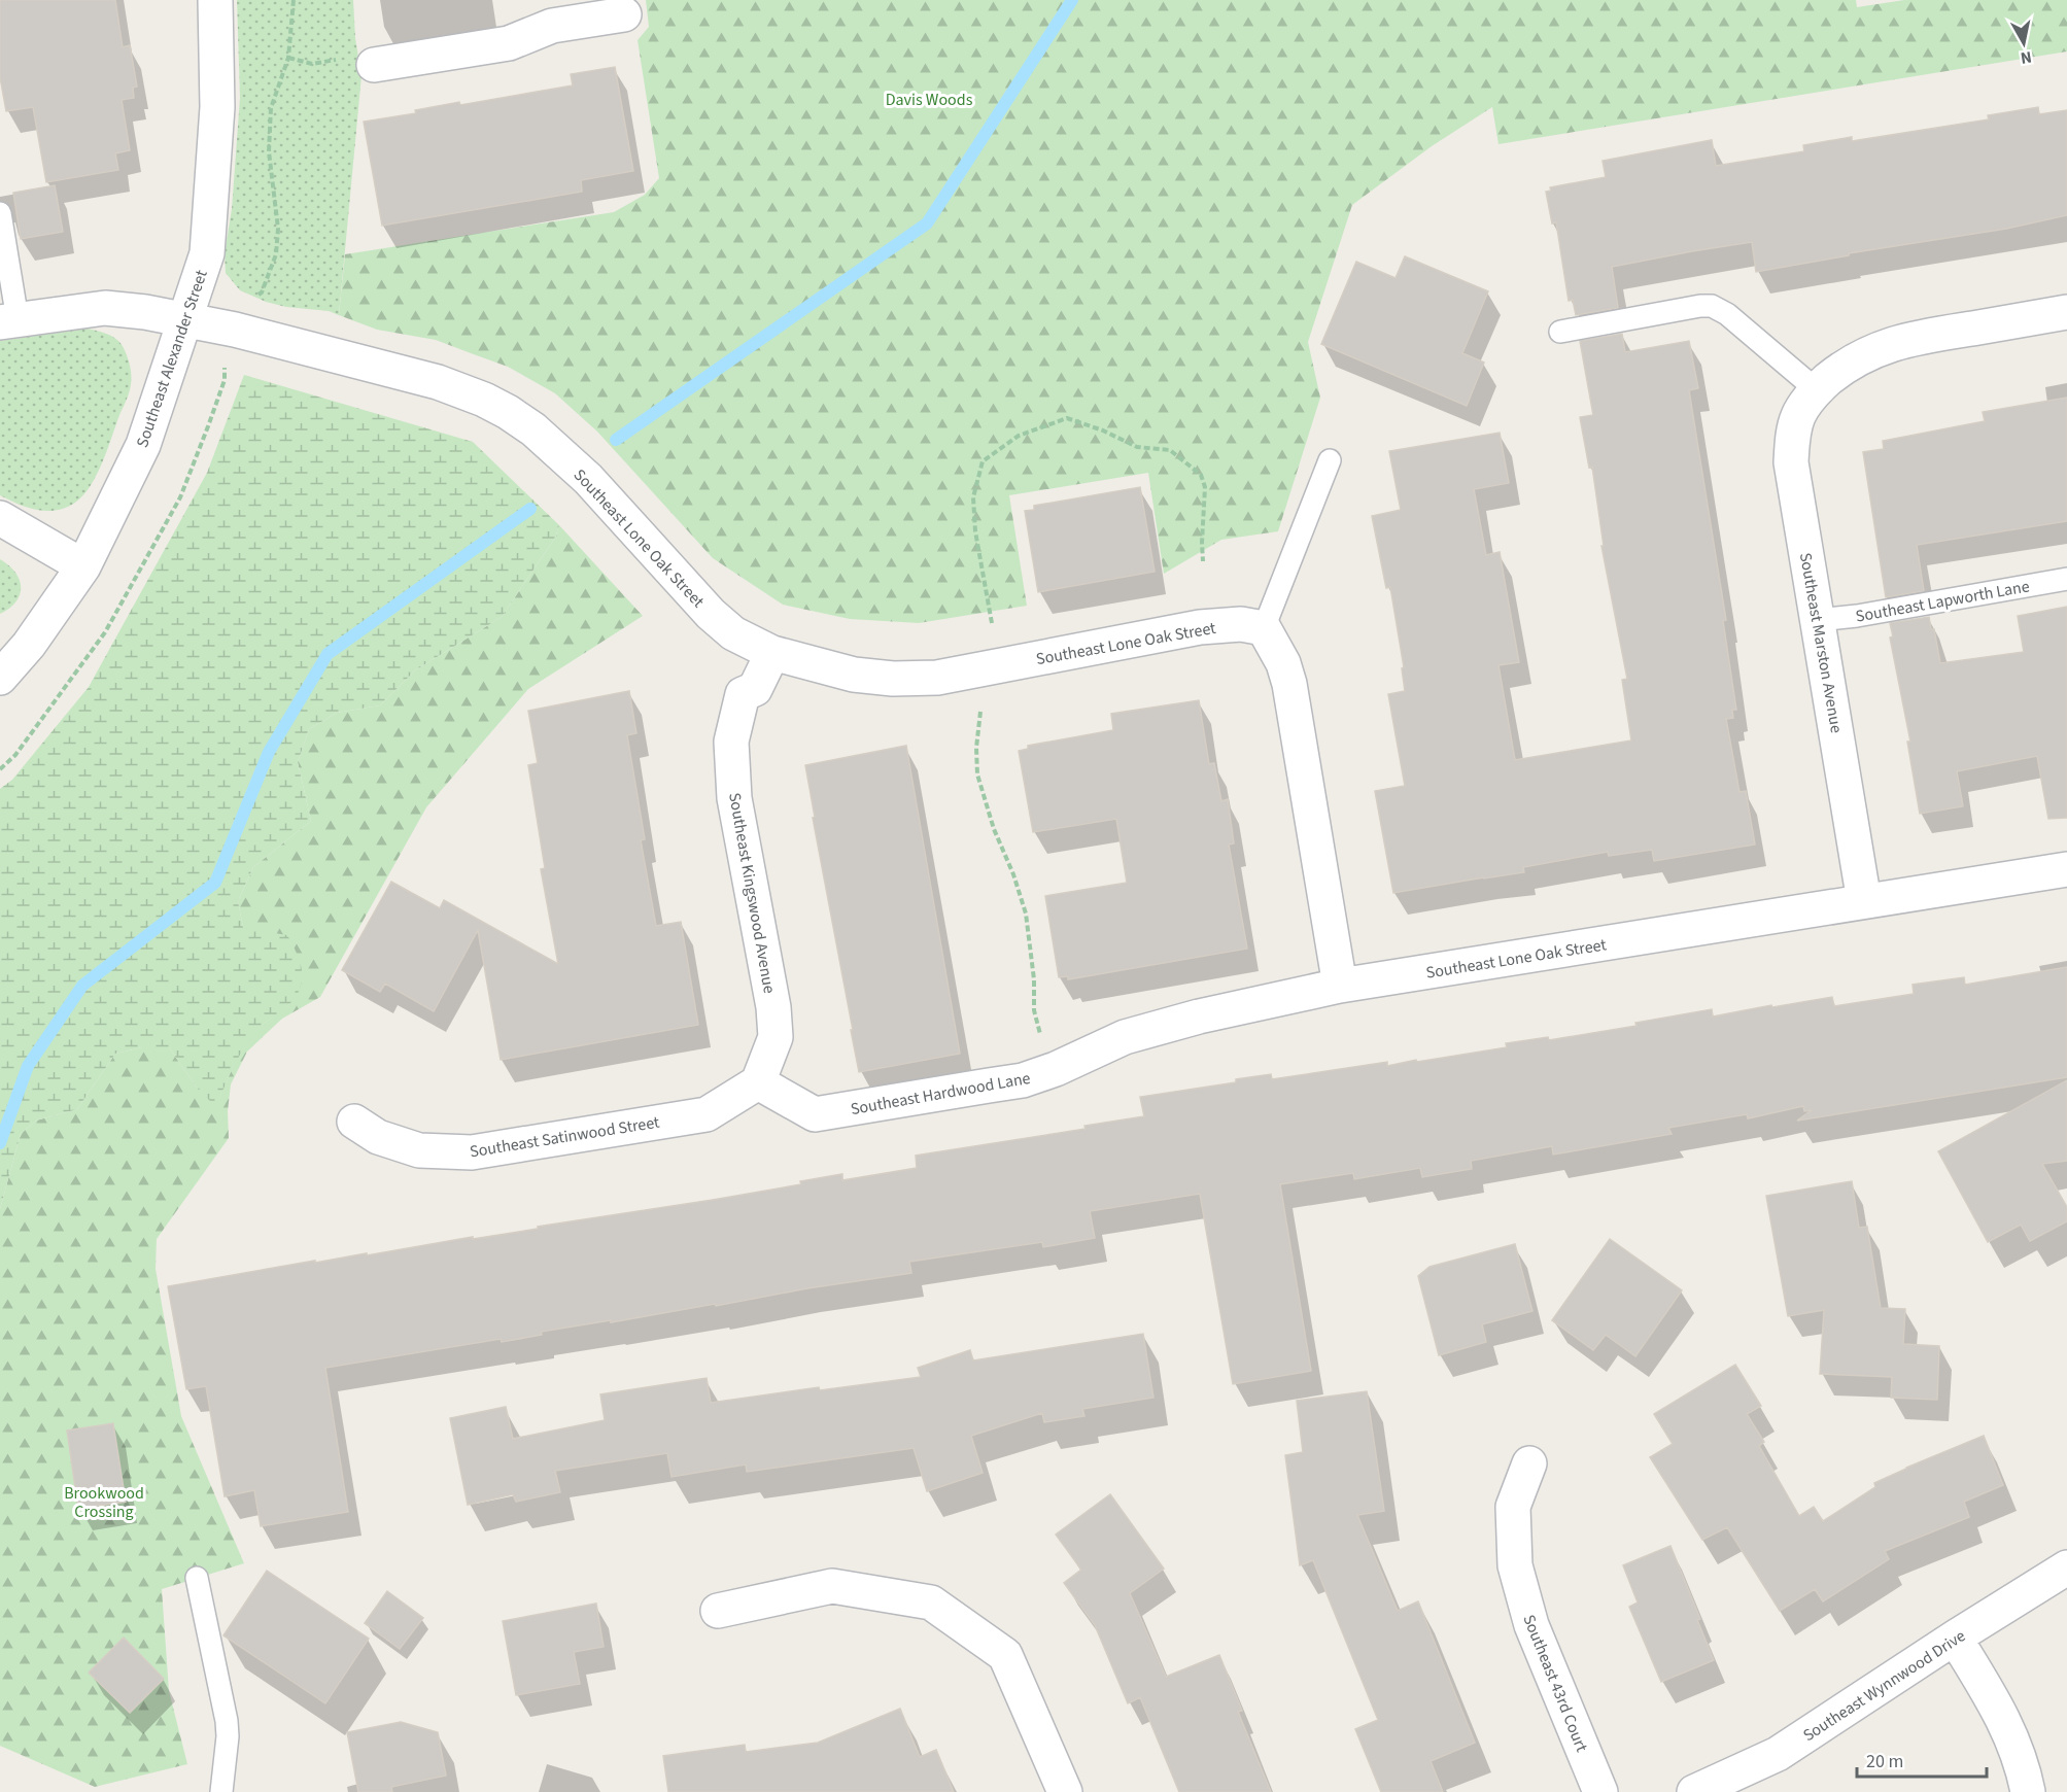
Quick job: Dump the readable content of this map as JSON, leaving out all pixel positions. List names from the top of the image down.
{
  "streets": {
    "street": [
      "Southeast Alexander Street",
      "Southeast Lone Oak Street",
      "Southeast Marston Avenue",
      "Southeast Kingswood Avenue",
      "Southeast Hardwood Lane",
      "Southeast Satinwood Street",
      "Southeast 43rd Court",
      "Southeast Wynnwood Drive"
    ],
    "lane": ["Southeast Lapworth Lane"]
  },
  "crossings": [
    ["Southeast Alexander Street", "Southeast Lone Oak Street"],
    ["Southeast Lone Oak Street", "Southeast Marston Avenue"],
    ["Southeast Lone Oak Street", "Southeast Kingswood Avenue"],
    ["Southeast Lone Oak Street", "Southeast Hardwood Lane"],
    ["Southeast Lapworth Lane", "Southeast Marston Avenue"],
    ["Southeast Kingswood Avenue", "Southeast Hardwood Lane"],
    ["Southeast Kingswood Avenue", "Southeast Satinwood Street"],
    ["Southeast Hardwood Lane", "Southeast Satinwood Street"]
  ],
  "parks": ["Davis Woods", "Brookwood Crossing"],
  "scale_bar": "20 m",
  "north": "bottom"
}
